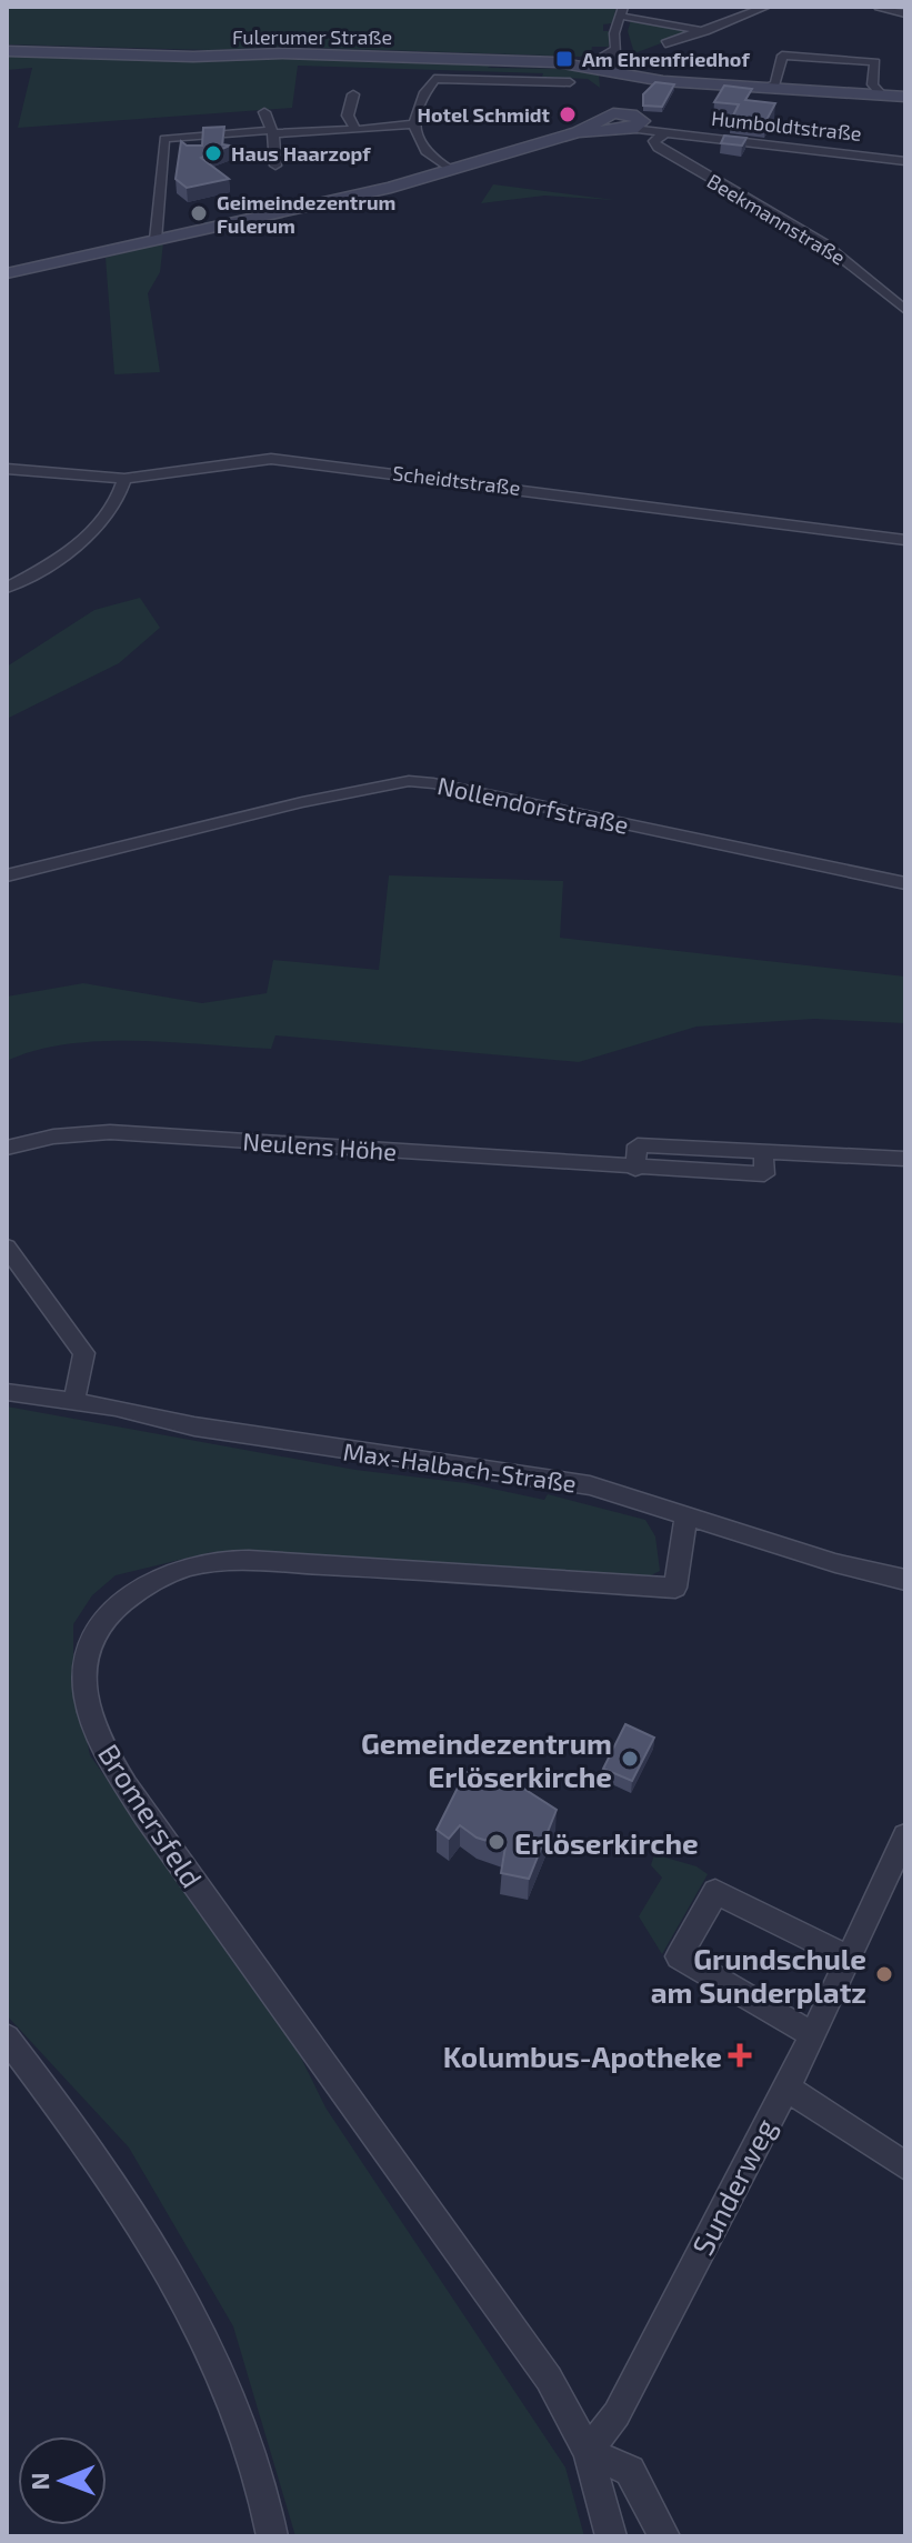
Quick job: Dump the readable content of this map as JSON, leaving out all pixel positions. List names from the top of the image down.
{
  "streets": {
    "main road": ["Fulerumer Straße", "Humboldtstraße"],
    "street": [
      "Beekmannstraße",
      "Scheidtstraße",
      "Nollendorfstraße",
      "Neulens Höhe",
      "Max-Halbach-Straße",
      "Bromersfeld",
      "Sunderweg"
    ]
  },
  "crossings": [
    ["Humboldtstraße", "Beekmannstraße"],
    ["Max-Halbach-Straße", "Bromersfeld"],
    ["Bromersfeld", "Sunderweg"]
  ],
  "places": {
    "transit": ["Am Ehrenfriedhof"],
    "other": [
      "Hotel Schmidt",
      "Haus Haarzopf",
      "Geimeindezentrum Fulerum",
      "Gemeindezentrum Erlöserkirche",
      "Erlöserkirche",
      "Grundschule am Sunderplatz"
    ],
    "health": ["Kolumbus-Apotheke"]
  },
  "north": "left"
}
